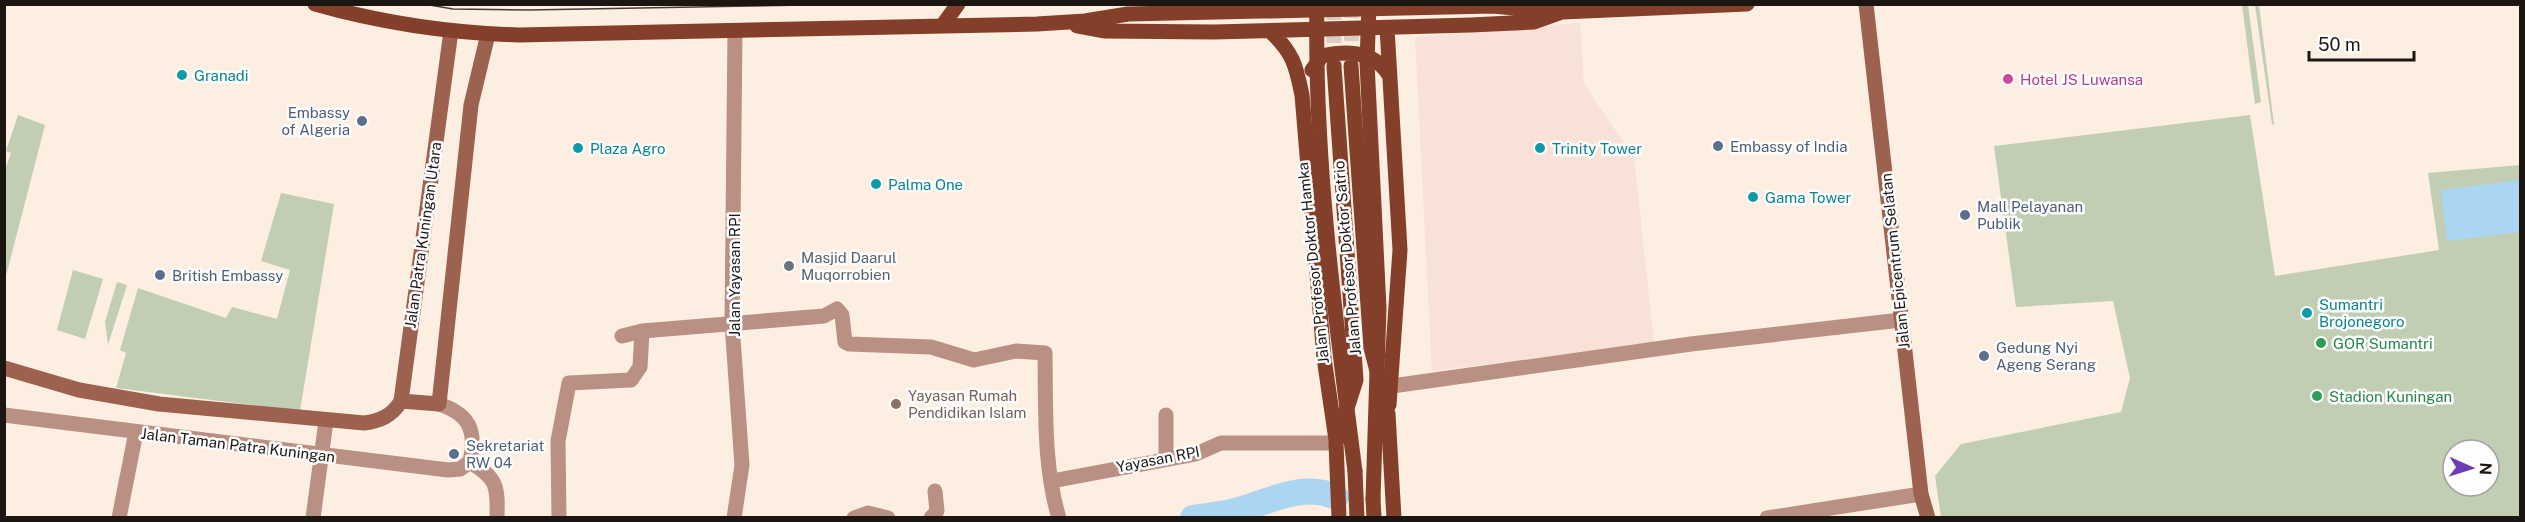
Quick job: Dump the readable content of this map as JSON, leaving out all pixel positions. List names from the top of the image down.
{
  "streets": {
    "main road": ["Jalan Profesor Doktor Satrio", "Jalan Profesor Doktor Hamka"],
    "street": [
      "Jalan Patra Kuningan Utara",
      "Jalan Epicentrum Selatan",
      "Jalan Yayasan RPI",
      "Jalan Taman Patra Kuningan",
      "Yayasan RPI"
    ]
  },
  "crossings": [
    ["Jalan Patra Kuningan Utara", "Jalan Taman Patra Kuningan"],
    ["Jalan Profesor Doktor Satrio", "Yayasan RPI"]
  ],
  "places": [
    "Granadi",
    "Hotel JS Luwansa",
    "Embassy of Algeria",
    "Embassy of India",
    "Plaza Agro",
    "Trinity Tower",
    "Palma One",
    "Gama Tower",
    "Mall Pelayanan Publik",
    "Masjid Daarul Muqorrobien",
    "British Embassy",
    "Sumantri Brojonegoro",
    "GOR Sumantri",
    "Gedung Nyi Ageng Serang",
    "Stadion Kuningan",
    "Yayasan Rumah Pendidikan Islam",
    "Sekretariat RW 04"
  ],
  "scale_bar": "50 m",
  "north": "right"
}
